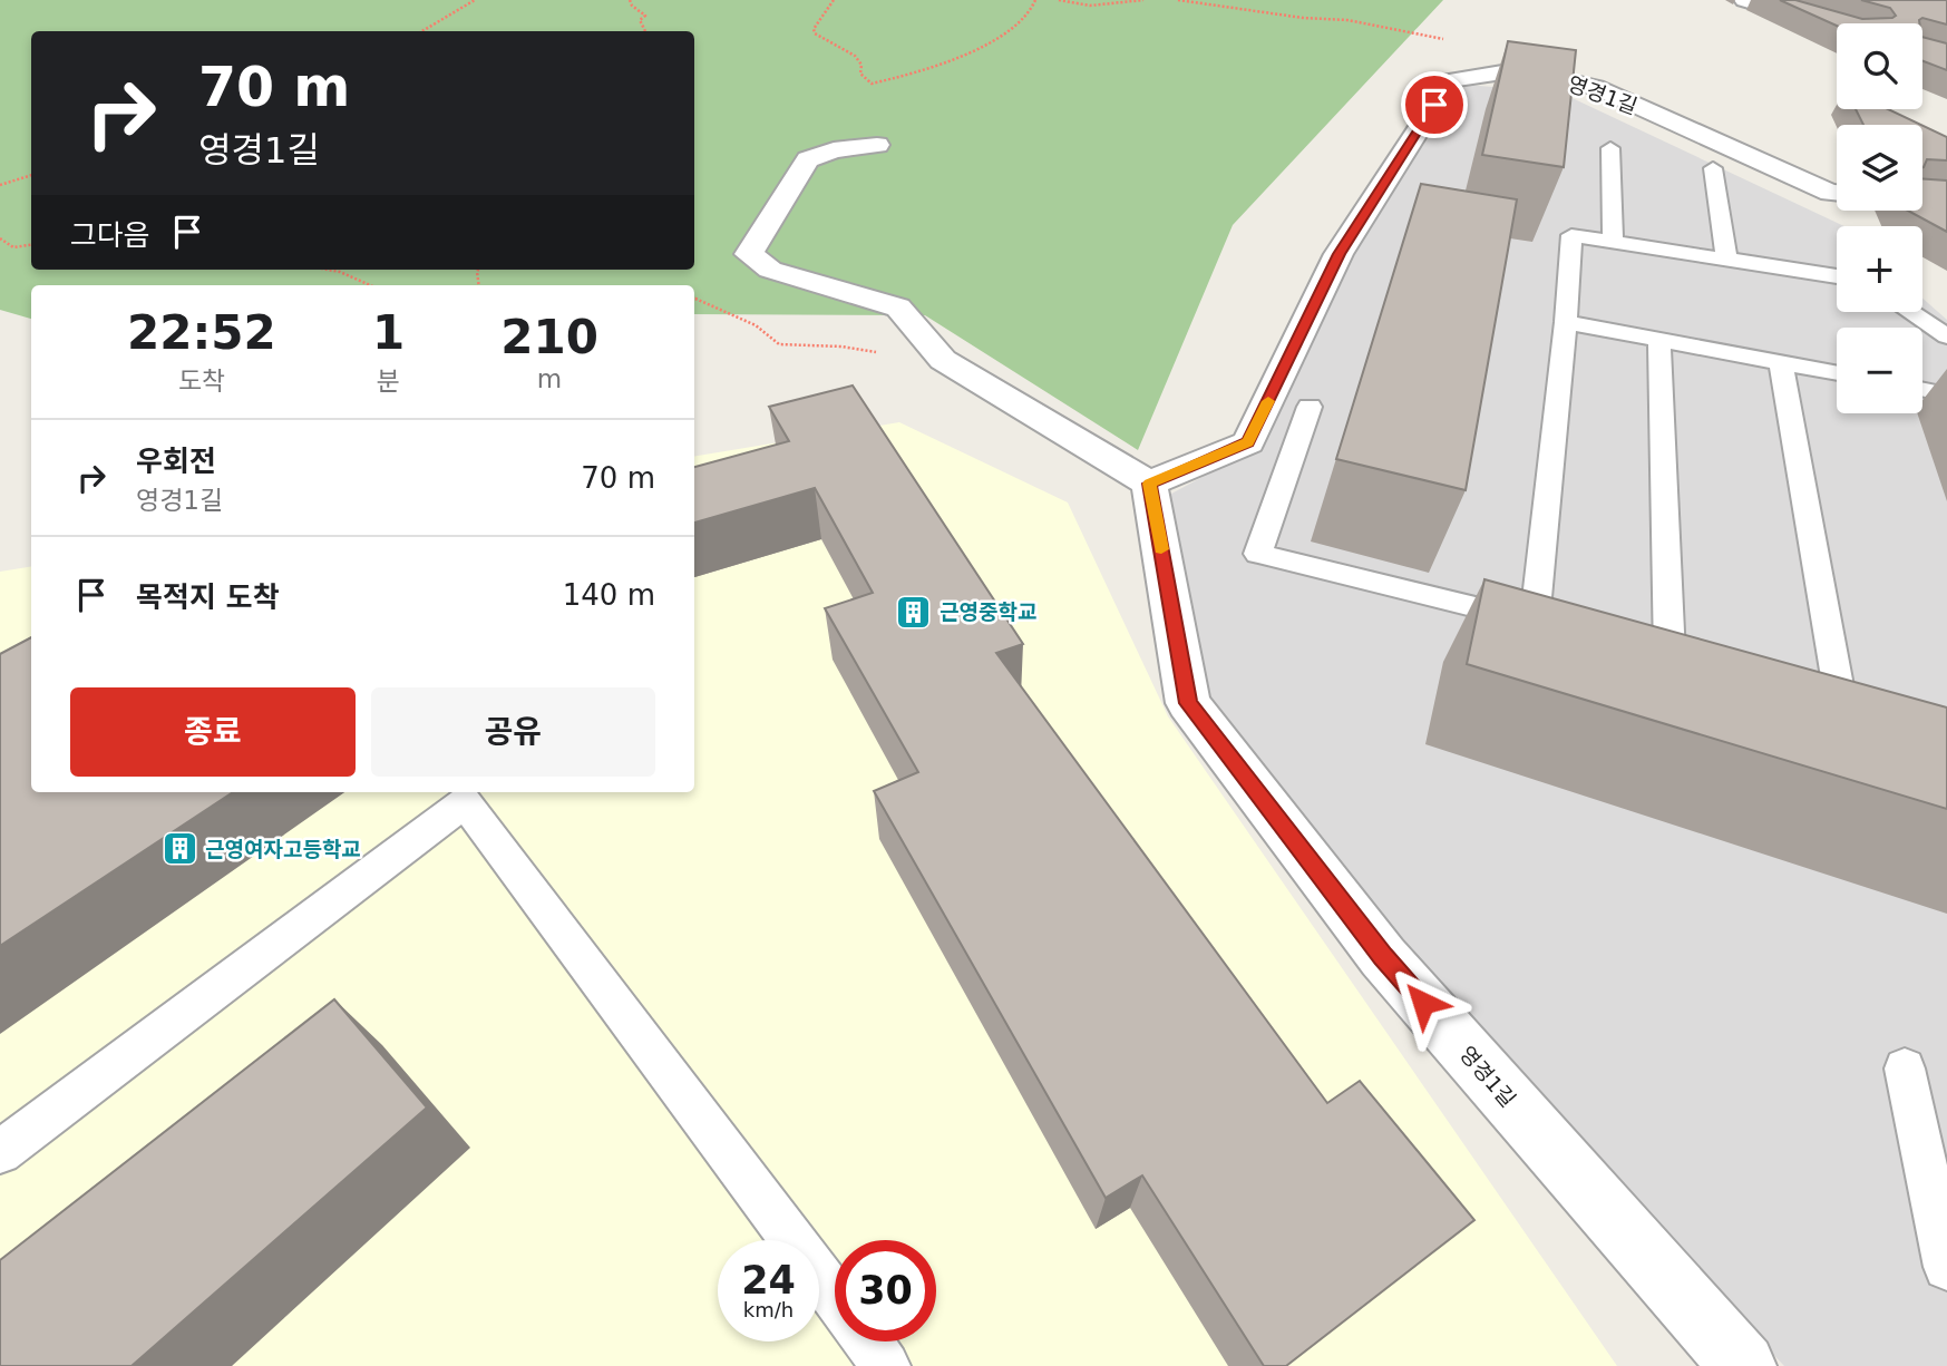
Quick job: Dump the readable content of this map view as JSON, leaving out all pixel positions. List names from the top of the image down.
{
  "streets": {
    "street": ["영경1길"]
  },
  "places": {
    "building": ["근영중학교", "근영여자고등학교"]
  },
  "page": {
    "map_buttons": ["+", "−"],
    "turn": ["70 m", "영경1길"],
    "then": "그다음",
    "eta": [
      "22:52",
      "도착",
      "1",
      "분",
      "210",
      "m"
    ],
    "list": [
      {
        "name": "우회전",
        "note": "영경1길",
        "value": "70 m"
      },
      {
        "name": "목적지 도착",
        "value": "140 m"
      }
    ],
    "buttons": ["종료", "공유"],
    "speed": "24 km/h",
    "limit": "30"
  }
}
